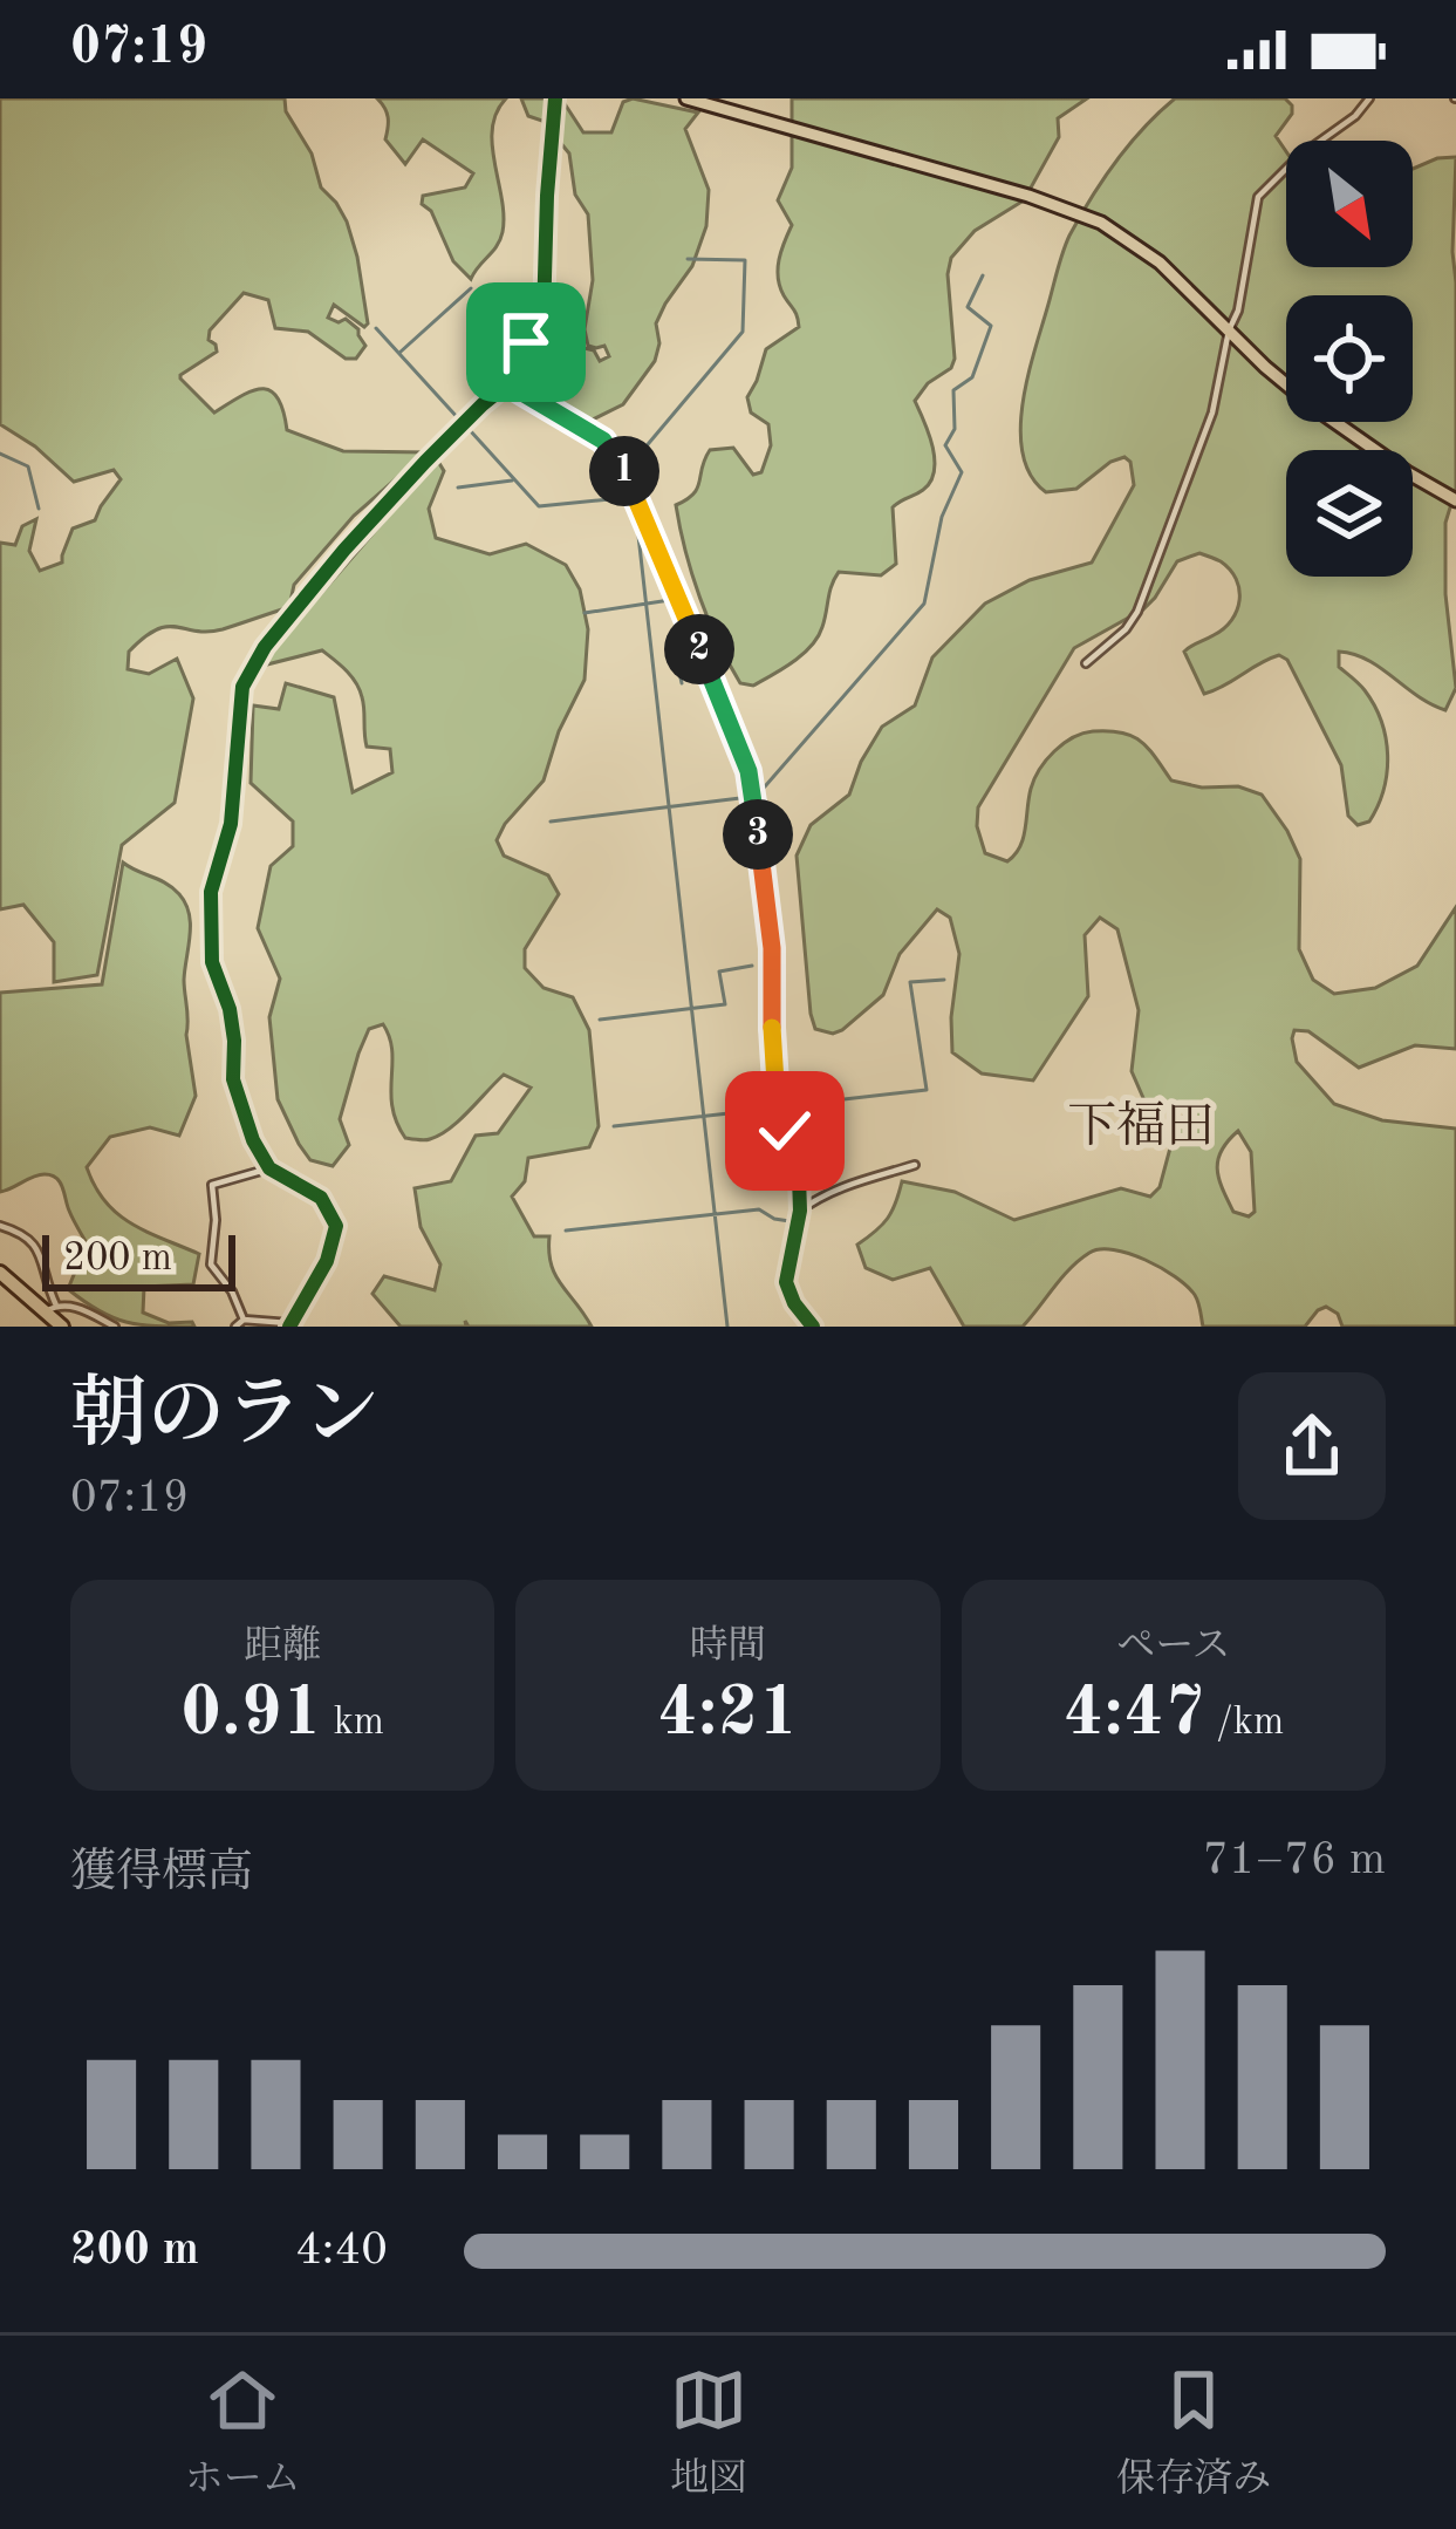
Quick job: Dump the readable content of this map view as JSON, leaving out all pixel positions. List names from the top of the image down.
{
  "districts": ["下福田"],
  "scale_bar": "200 m",
  "north": "bottom right",
  "page": {
    "status": "07:19",
    "pins": ["1", "2", "3"],
    "scale": "200 m",
    "heading": ["朝のラン", "07:19"],
    "stats": [
      ["距離", "0.91 km"],
      ["時間", "4:21"],
      ["ペース", "4:47 /km"]
    ],
    "chart": ["獲得標高", "71–76 m"],
    "list": [
      {
        "name": "200 m",
        "note": "4:40"
      }
    ],
    "tabs": ["ホーム", "地図", "保存済み"]
  }
}
